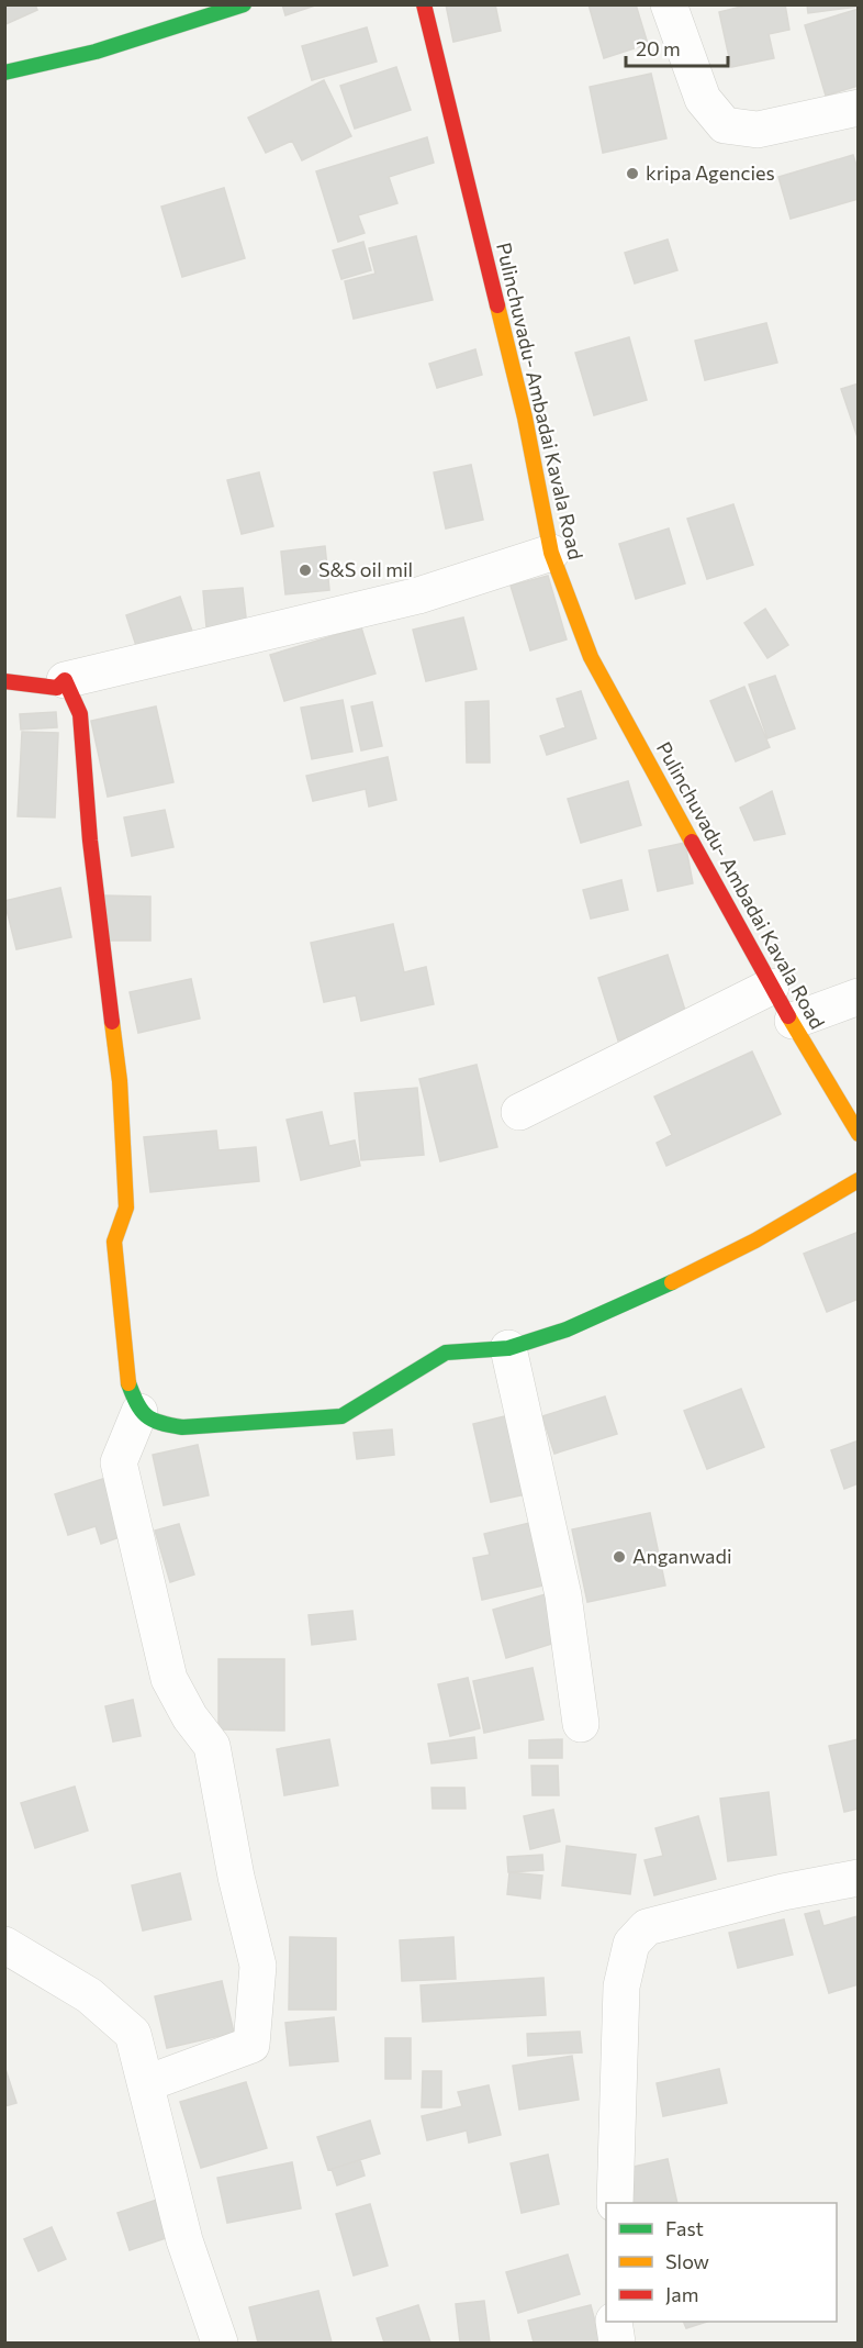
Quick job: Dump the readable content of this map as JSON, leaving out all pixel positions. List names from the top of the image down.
{
  "streets": {
    "street": ["Pulinchuvadu- Ambadai Kavala Road"]
  },
  "places": ["kripa Agencies", "S&S oil mil", "Anganwadi"],
  "legend": ["Fast", "Slow", "Jam"],
  "scale_bar": "20 m"
}
